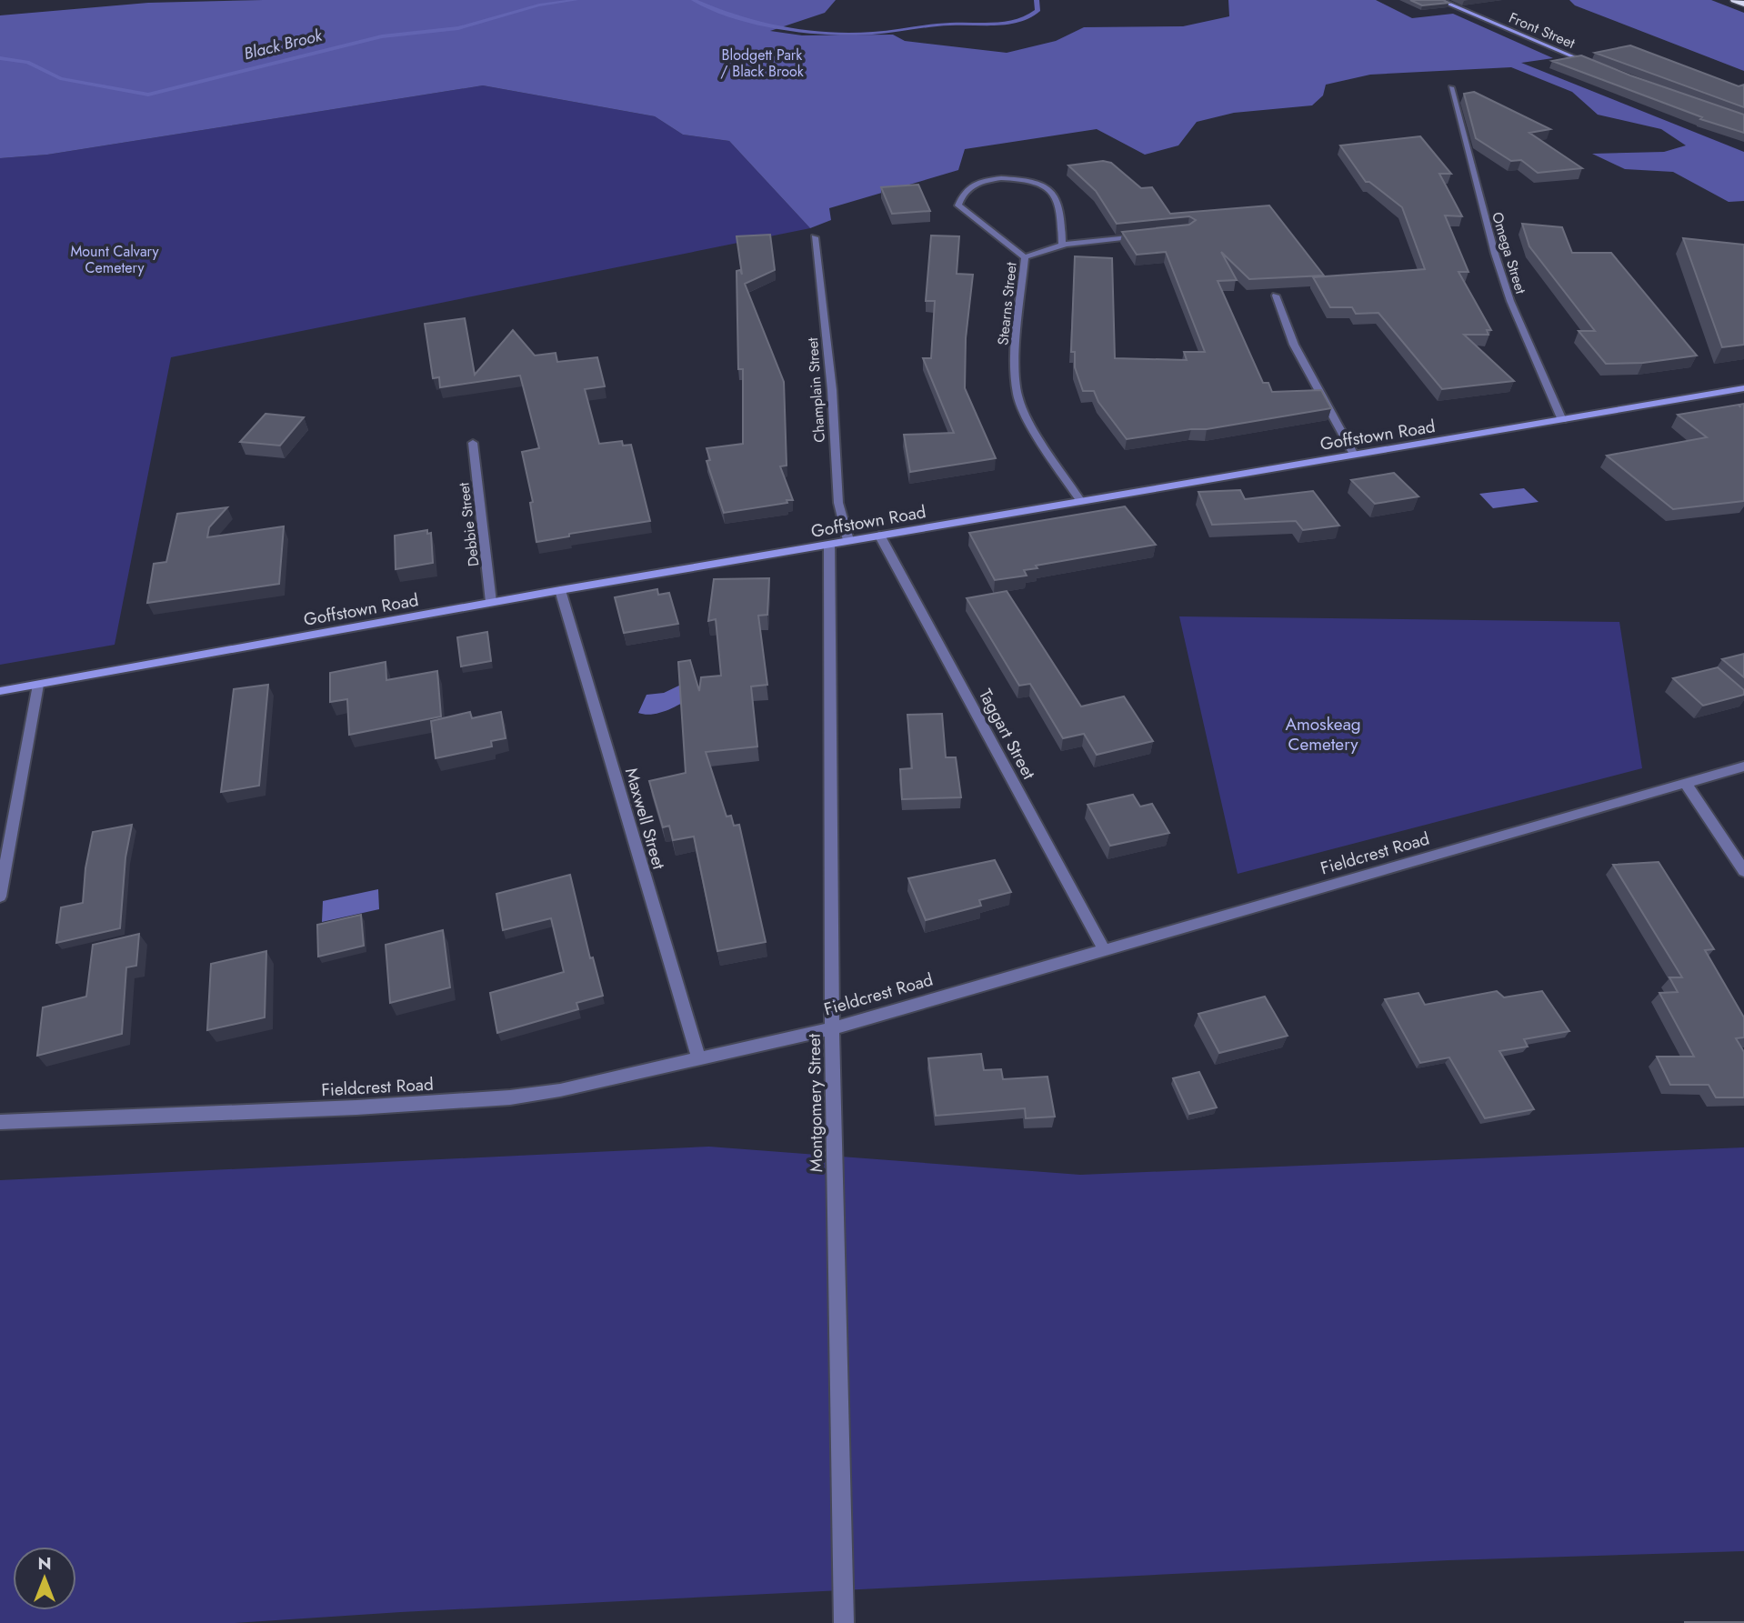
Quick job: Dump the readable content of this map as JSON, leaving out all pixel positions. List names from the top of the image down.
{
  "streets": {
    "main road": ["Front Street", "Goffstown Road"],
    "street": [
      "Omega Street",
      "Stearns Street",
      "Champlain Street",
      "Debbie Street",
      "Taggart Street",
      "Maxwell Street",
      "Fieldcrest Road",
      "Montgomery Street"
    ]
  },
  "crossings": [
    ["Omega Street", "Goffstown Road"],
    ["Stearns Street", "Goffstown Road"],
    ["Champlain Street", "Goffstown Road"],
    ["Goffstown Road", "Debbie Street"],
    ["Goffstown Road", "Taggart Street"],
    ["Goffstown Road", "Maxwell Street"],
    ["Goffstown Road", "Montgomery Street"],
    ["Taggart Street", "Fieldcrest Road"],
    ["Maxwell Street", "Fieldcrest Road"],
    ["Fieldcrest Road", "Montgomery Street"]
  ],
  "water": ["Black Brook"],
  "parks": ["Blodgett Park / Black Brook", "Mount Calvary Cemetery", "Amoskeag Cemetery"],
  "north": "top"
}
